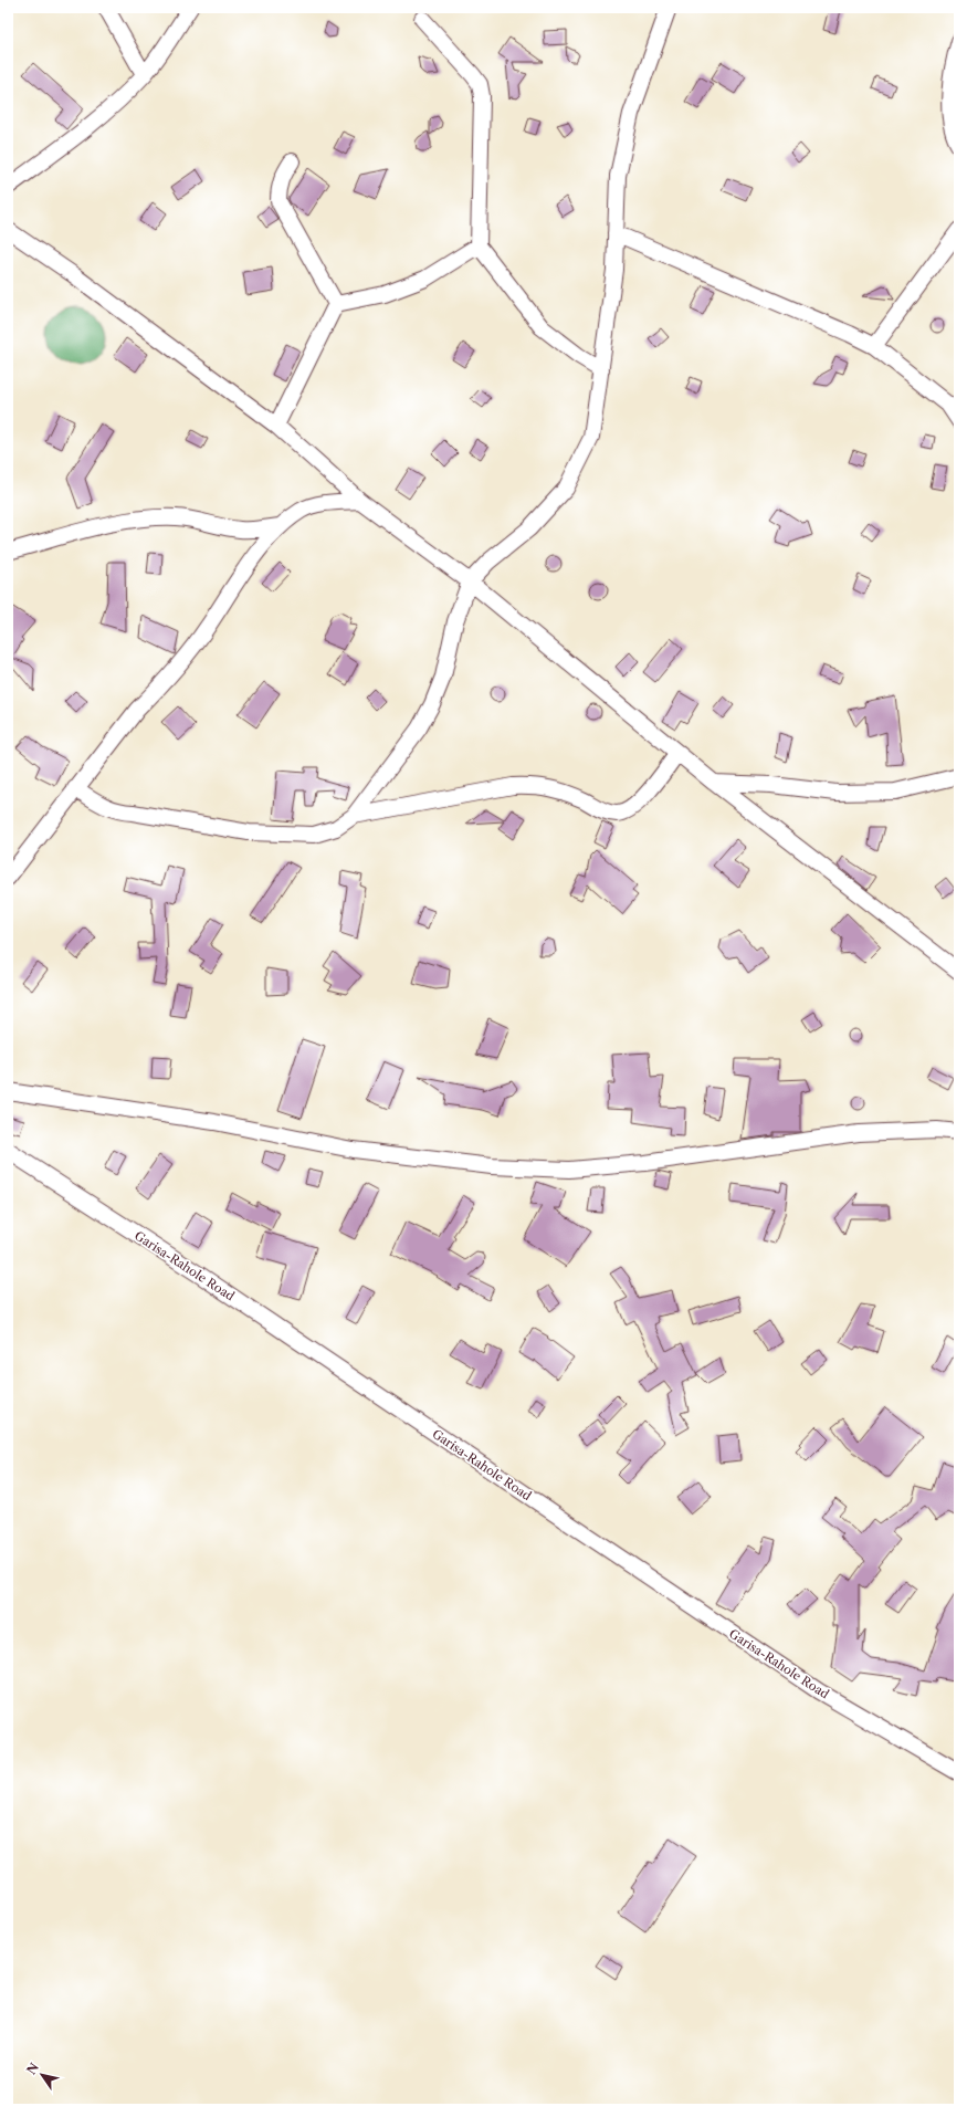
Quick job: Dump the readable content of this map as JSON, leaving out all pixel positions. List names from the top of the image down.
{
  "streets": {
    "street": ["Garisa-Rahole Road"]
  },
  "north": "top left"
}
